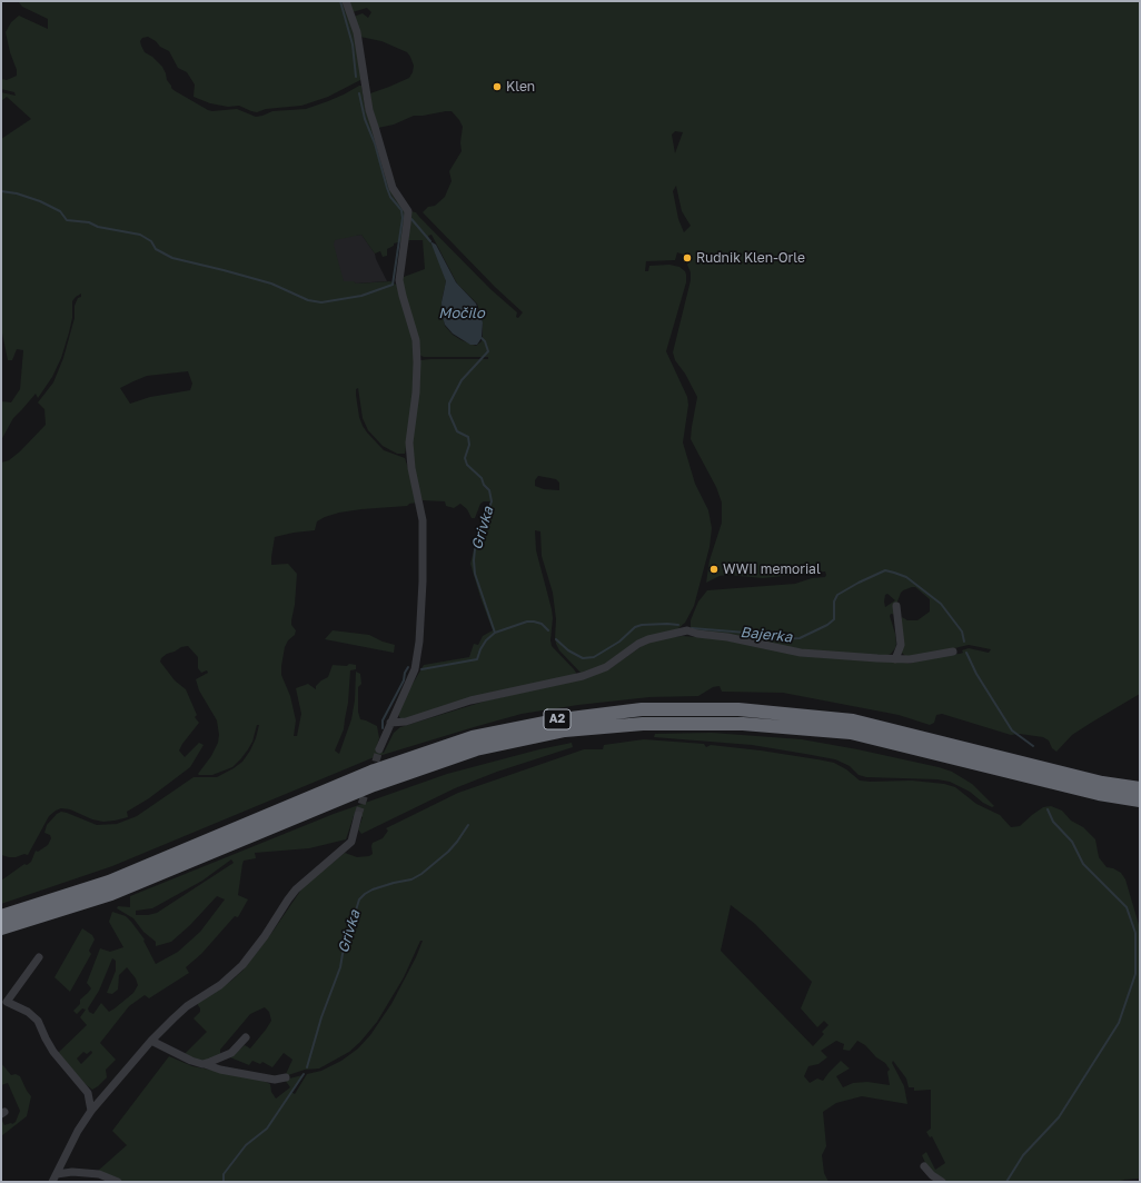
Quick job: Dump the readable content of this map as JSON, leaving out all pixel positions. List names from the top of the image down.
{
  "streets": {
    "highway": ["A2"]
  },
  "water": ["Močilo", "Grivka", "Bajerka"],
  "places": ["Klen", "Rudnik Klen-Orle", "WWII memorial"]
}
